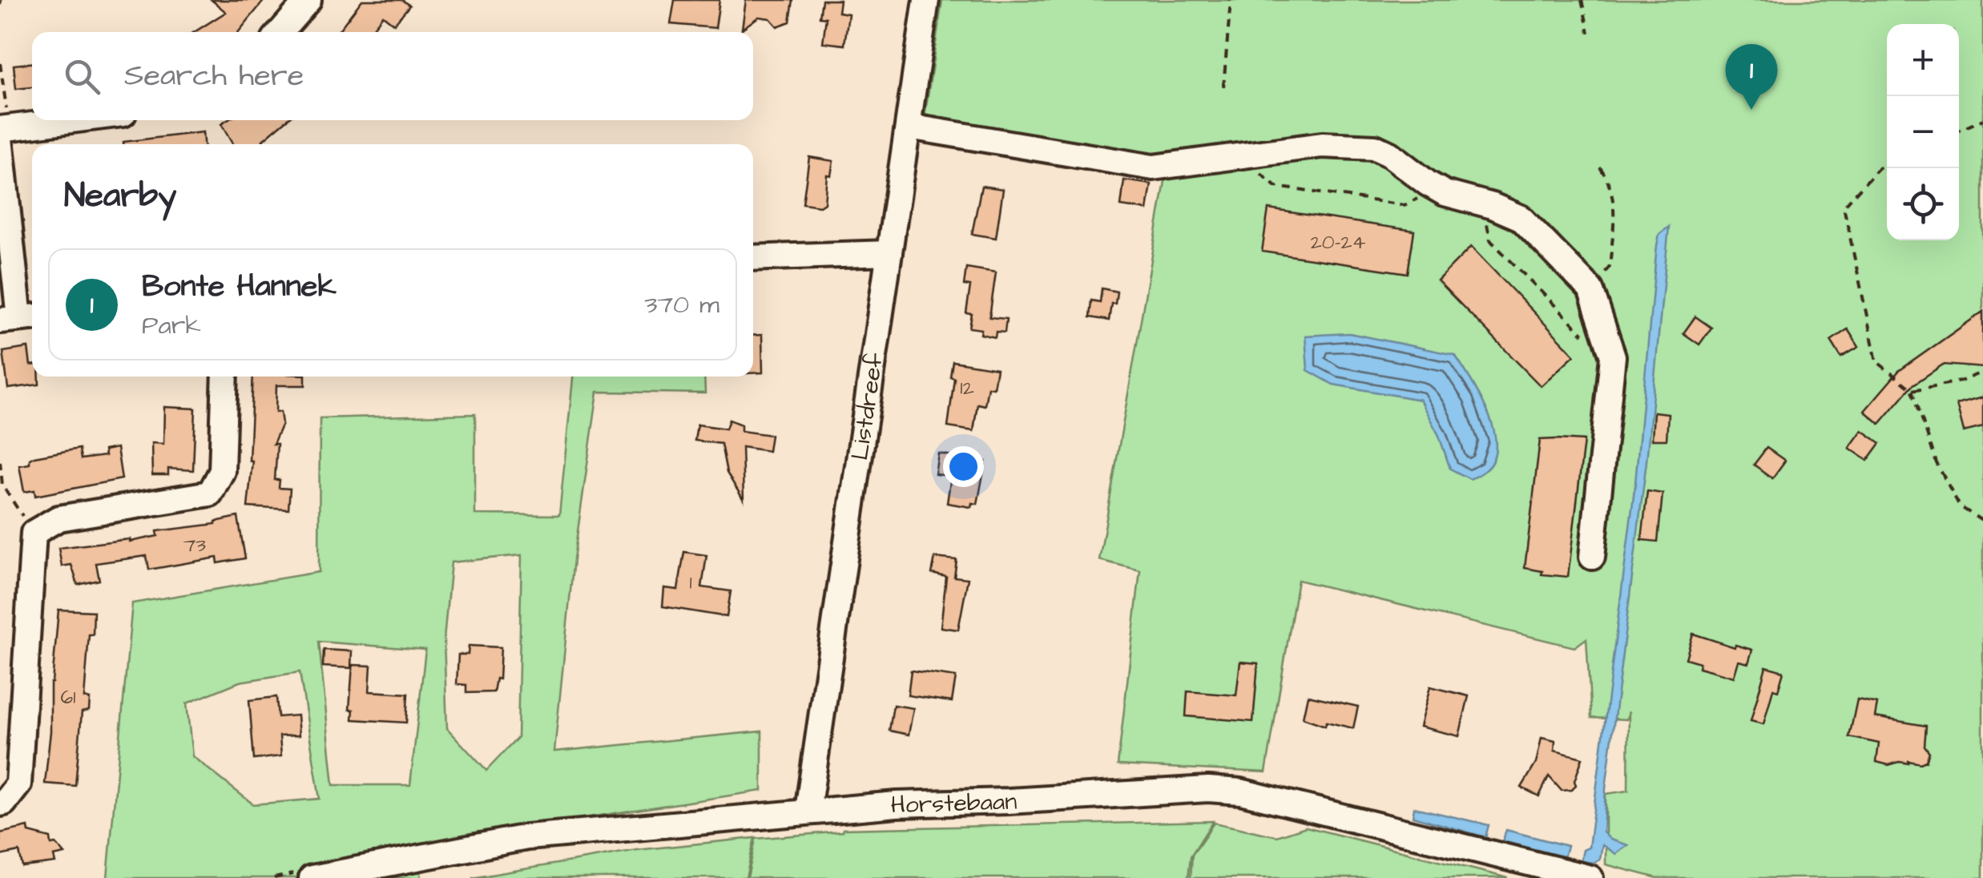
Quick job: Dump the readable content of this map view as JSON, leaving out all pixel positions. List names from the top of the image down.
{
  "streets": {
    "street": ["Listdreef", "Horstebaan"]
  },
  "crossings": [
    ["Listdreef", "Horstebaan"]
  ],
  "house_numbers": [
    "20-24",
    "12",
    "73",
    "1",
    "61"
  ],
  "page": {
    "map_buttons": ["+", "−"],
    "search": "Search here",
    "pins": "1",
    "heading": "Nearby",
    "list": [
      {
        "mark": "1",
        "name": "Bonte Hannek",
        "note": "Park",
        "value": "370 m"
      }
    ]
  }
}
